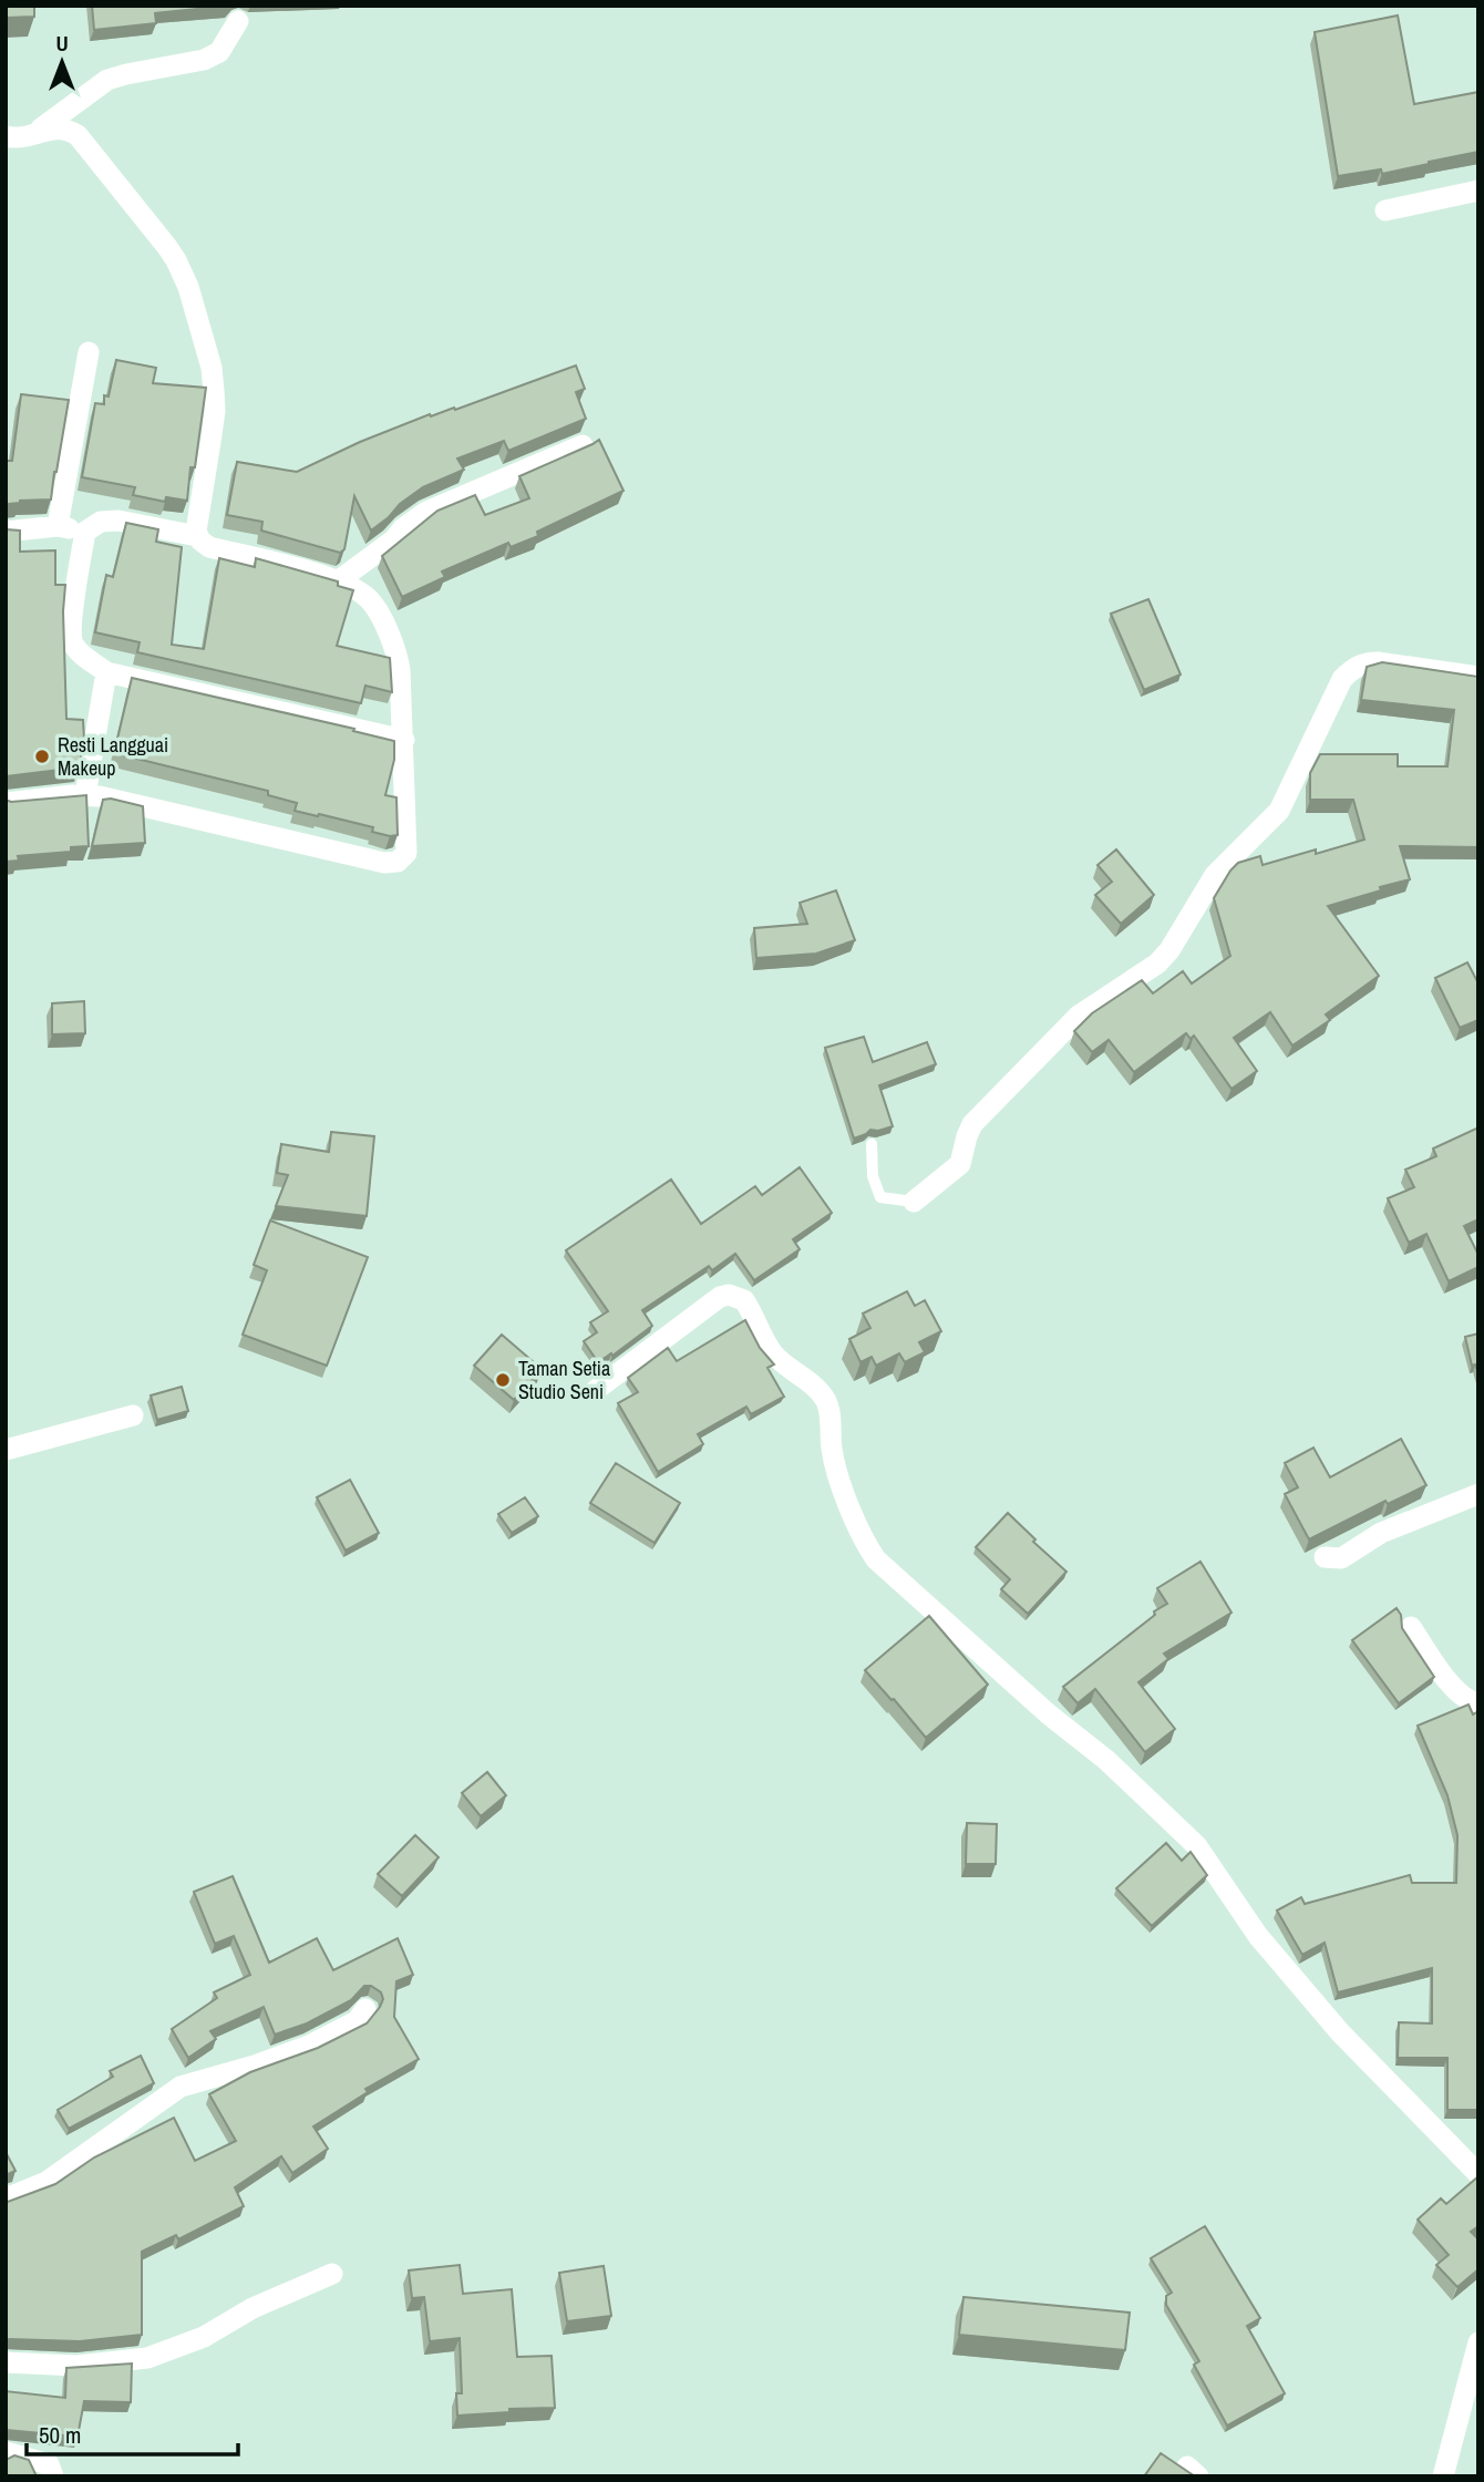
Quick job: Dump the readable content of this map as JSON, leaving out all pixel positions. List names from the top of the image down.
{
  "places": ["Resti Langguai Makeup", "Taman Setia Studio Seni"],
  "scale_bar": "50 m",
  "north": "top"
}
